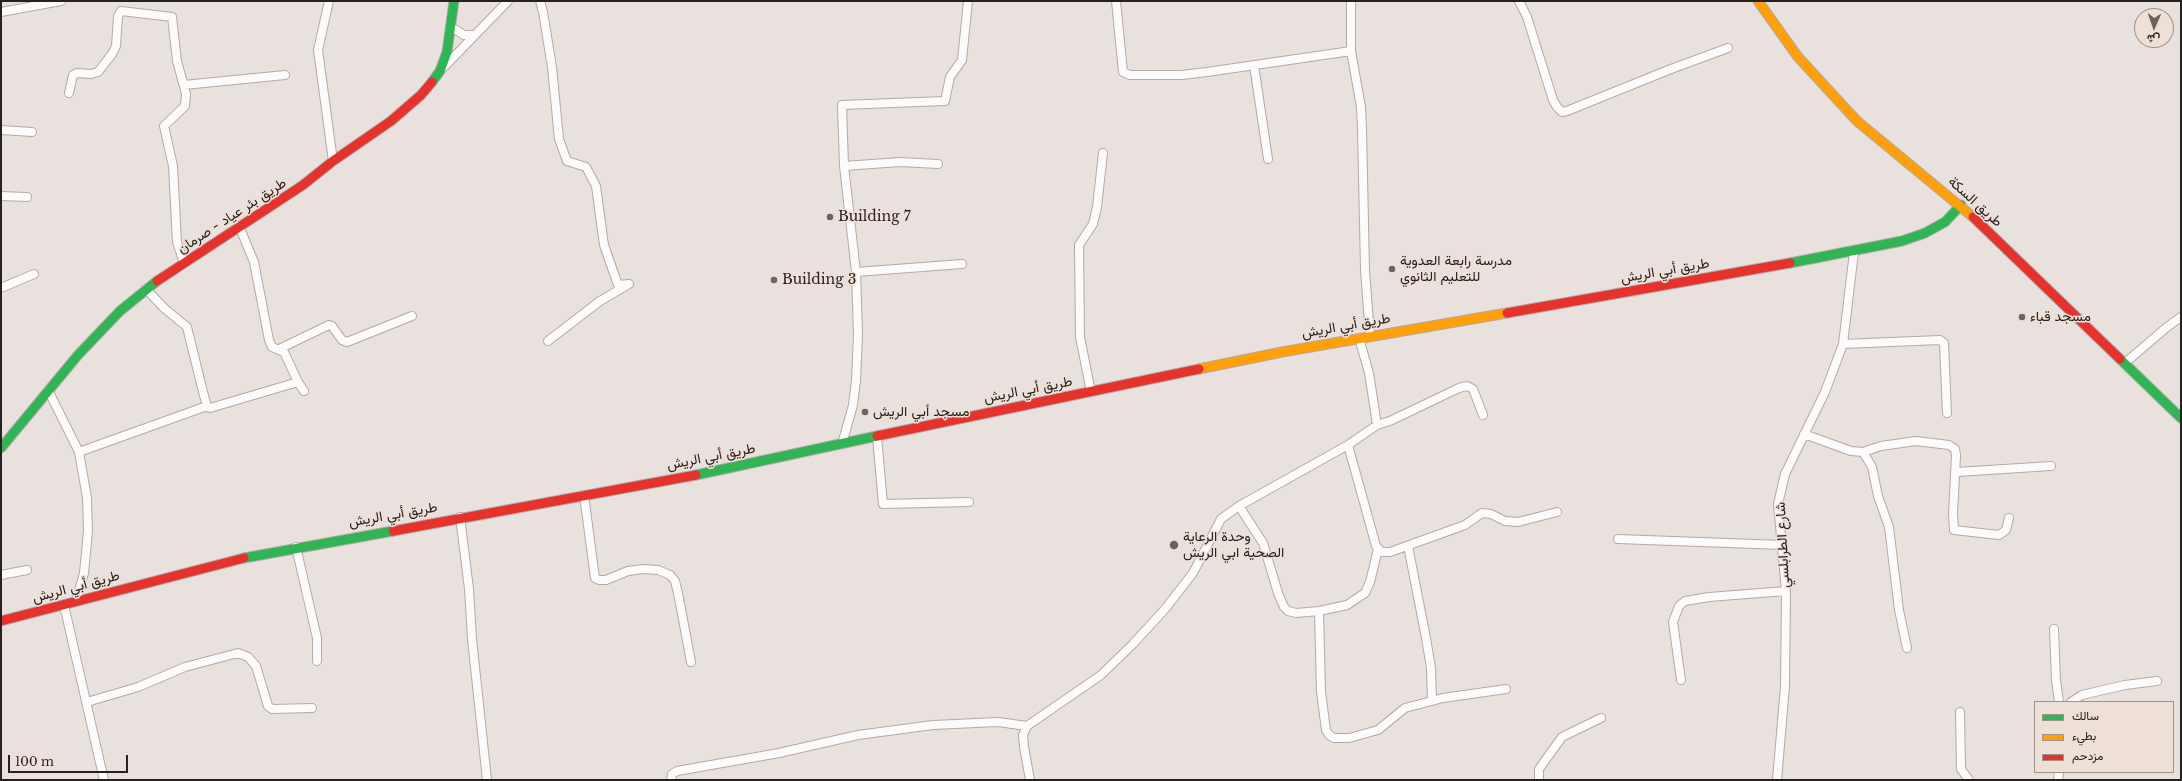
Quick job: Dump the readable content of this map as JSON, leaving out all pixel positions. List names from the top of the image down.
{
  "streets": {
    "main road": ["طريق السكة", "طريق بئر عياد - صرمان", "طريق أبي الريش"],
    "street": ["شارع الطرابلسي"]
  },
  "crossings": [
    ["طريق السكة", "طريق أبي الريش"],
    ["طريق أبي الريش", "شارع الطرابلسي"]
  ],
  "places": [
    "Building 7",
    "مدرسة رابعة العدوية للتعليم الثانوي",
    "Building 3",
    "مسجد قباء",
    "مسجد أبي الريش",
    "وحدة الرعاية الصحية ابي الريش"
  ],
  "legend": ["سالك", "بطيء", "مزدحم"],
  "scale_bar": "100 m",
  "north": "bottom"
}
